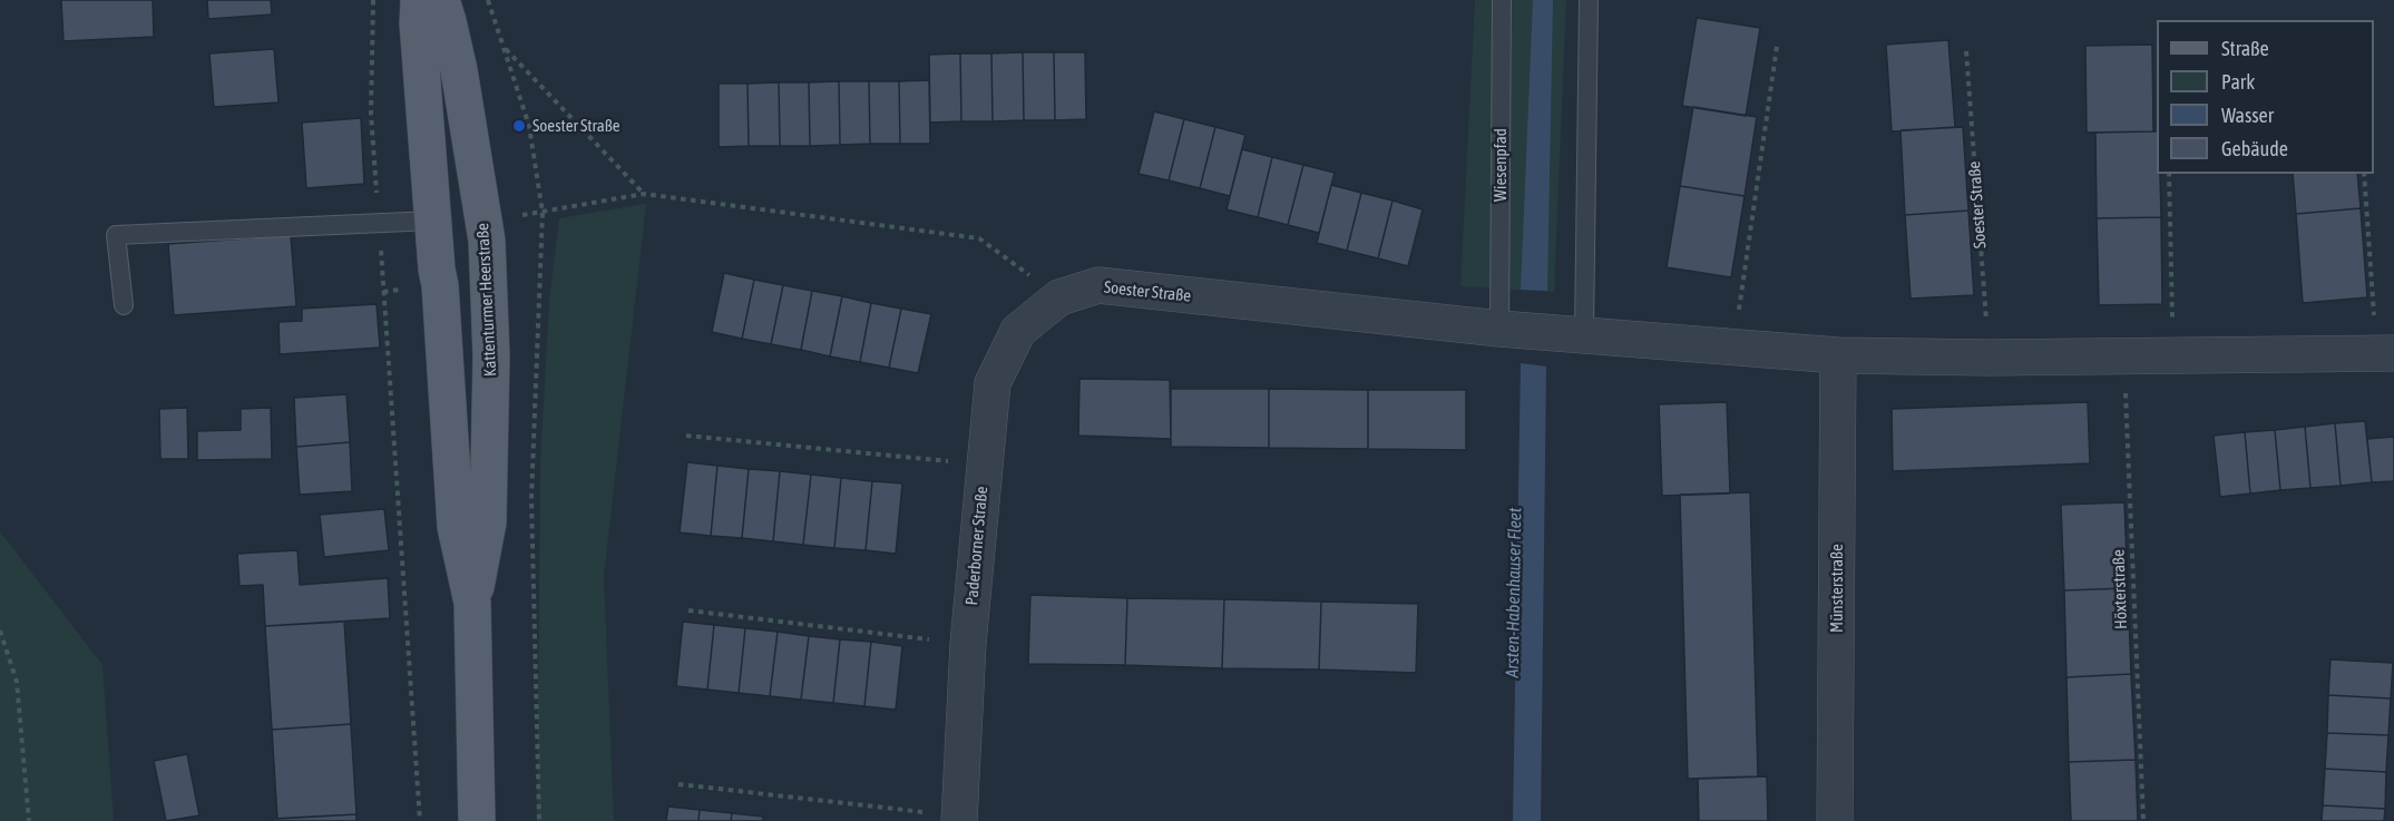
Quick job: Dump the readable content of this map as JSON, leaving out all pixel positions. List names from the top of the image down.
{
  "streets": {
    "main road": ["Kattenturmer Heerstraße"],
    "street": ["Soester Straße", "Paderborner Straße", "Münsterstraße"],
    "lane": ["Wiesenpfad"],
    "path": ["Höxterstraße"]
  },
  "crossings": [
    ["Wiesenpfad", "Soester Straße"],
    ["Soester Straße", "Paderborner Straße"],
    ["Soester Straße", "Münsterstraße"],
    ["Soester Straße", "Höxterstraße"]
  ],
  "water": ["Arsten-Habenhauser Fleet"],
  "places": ["Soester Straße"],
  "legend": [
    "Straße",
    "Park",
    "Wasser",
    "Gebäude"
  ]
}
